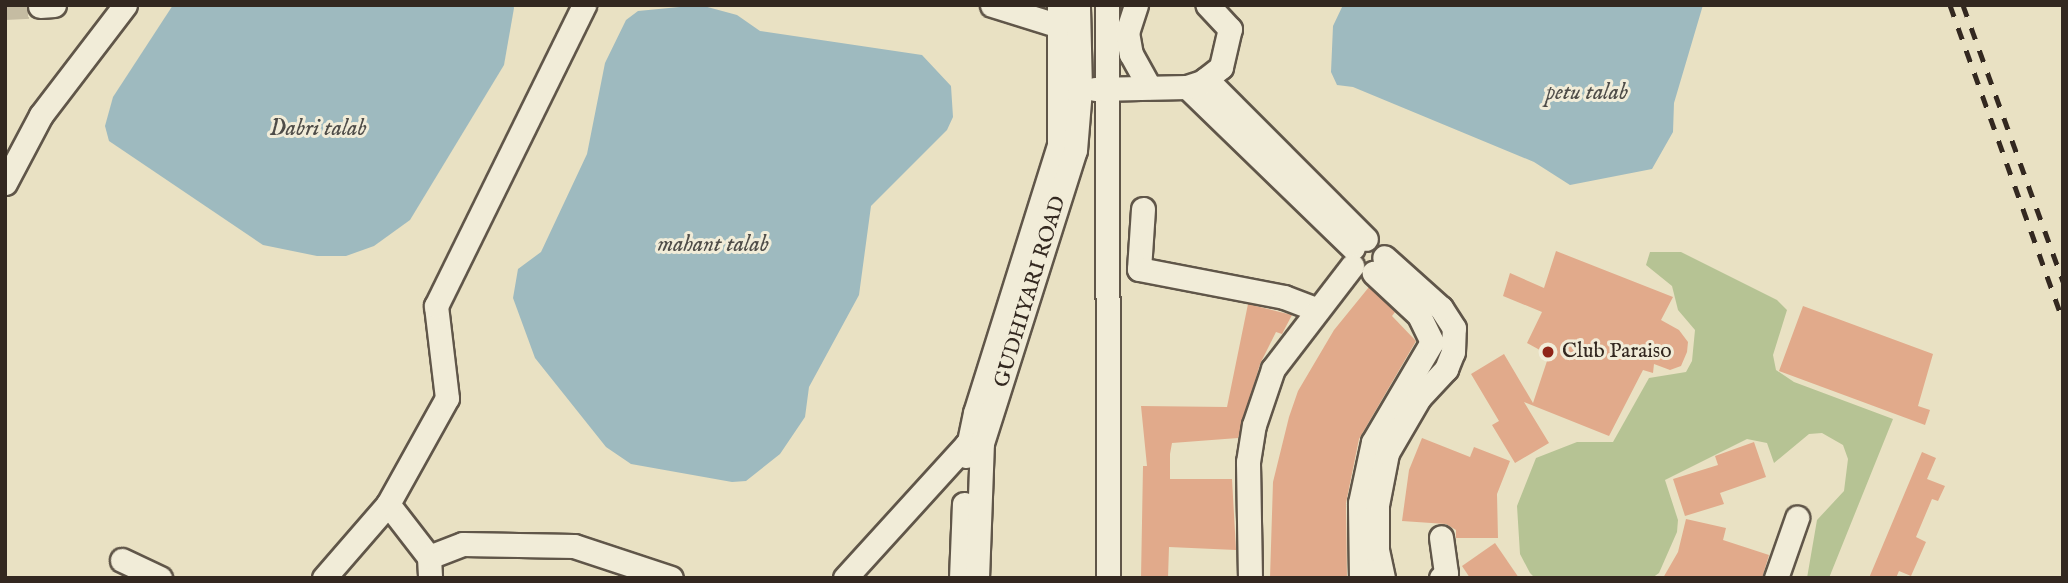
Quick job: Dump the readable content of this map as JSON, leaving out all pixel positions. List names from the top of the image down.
{
  "streets": {
    "street": ["GUDHIYARI ROAD"]
  },
  "water": ["petu talab", "Dabri talab", "mahant talab"],
  "places": ["Club Paraiso"]
}
